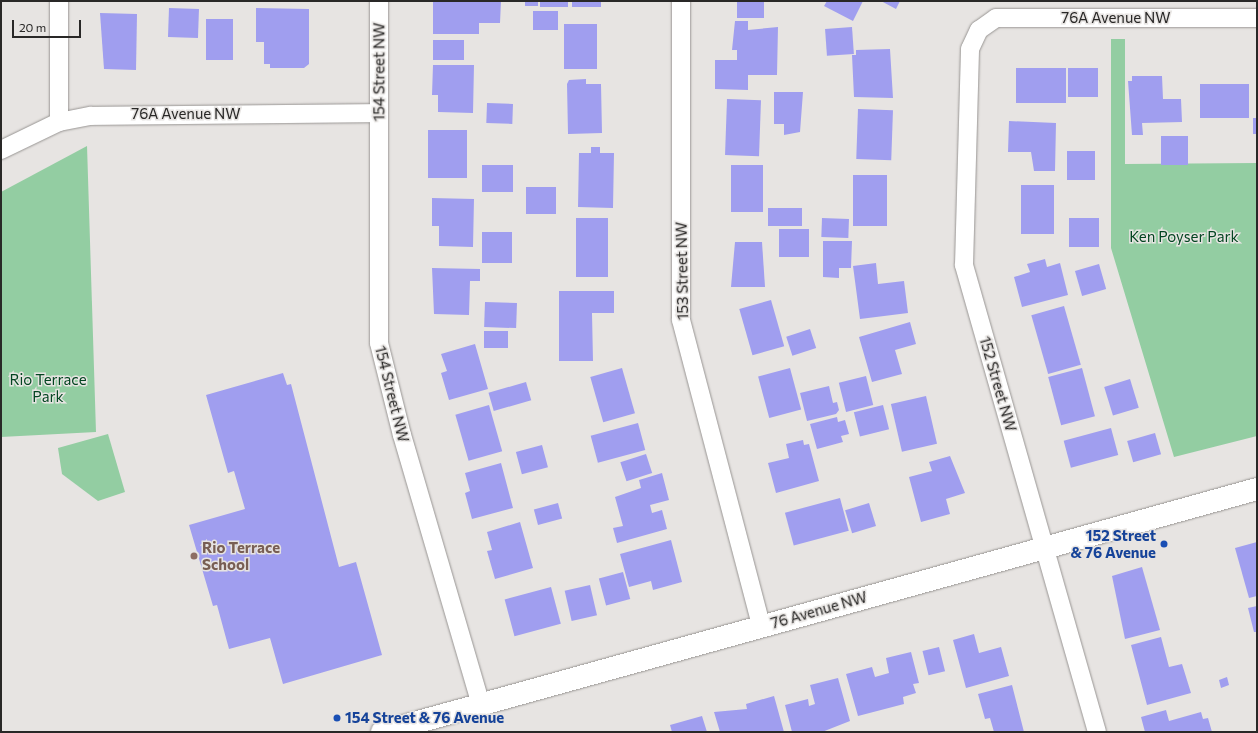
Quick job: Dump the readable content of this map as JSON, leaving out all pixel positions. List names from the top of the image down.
{
  "streets": {
    "street": [
      "76A Avenue NW",
      "154 Street NW",
      "153 Street NW",
      "152 Street NW",
      "76 Avenue NW"
    ]
  },
  "crossings": [
    ["76A Avenue NW", "154 Street NW"],
    ["76A Avenue NW", "152 Street NW"],
    ["154 Street NW", "76 Avenue NW"],
    ["153 Street NW", "76 Avenue NW"],
    ["152 Street NW", "76 Avenue NW"]
  ],
  "parks": ["Ken Poyser Park", "Rio Terrace Park"],
  "places": ["152 Street & 76 Avenue", "Rio Terrace School", "154 Street & 76 Avenue"],
  "scale_bar": "20 m"
}
